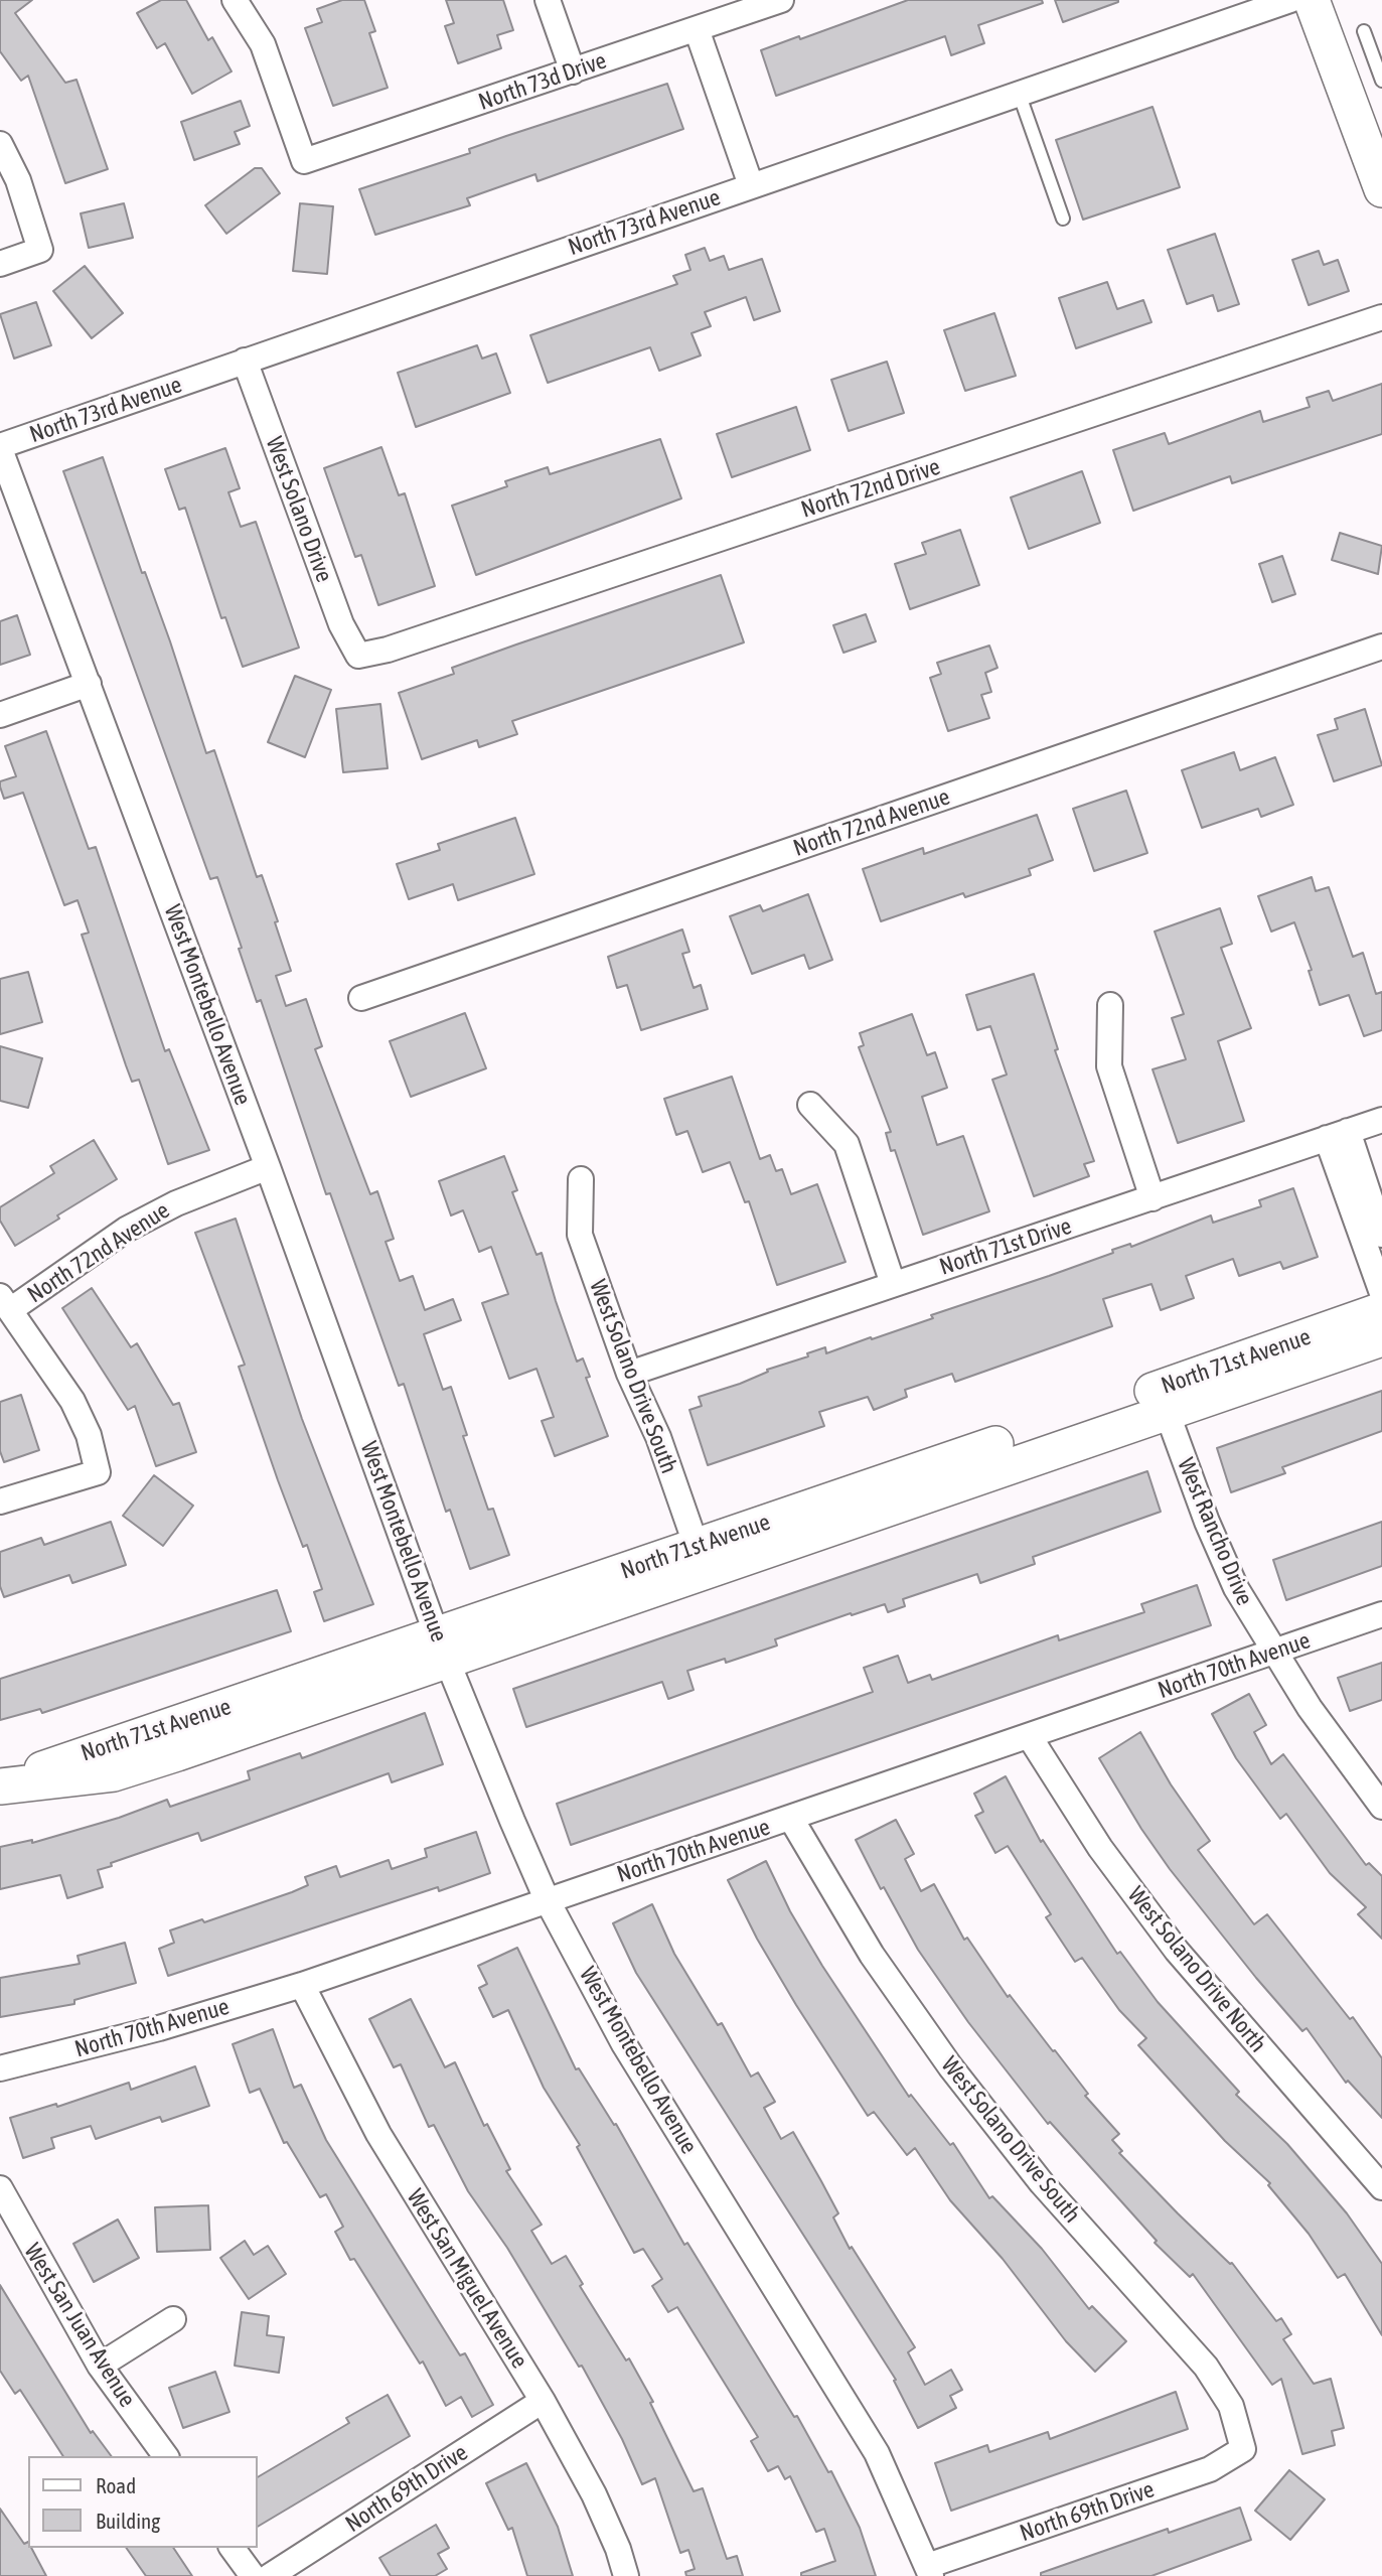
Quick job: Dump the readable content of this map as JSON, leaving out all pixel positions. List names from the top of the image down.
{
  "streets": {
    "street": [
      "North 73d Drive",
      "North 73rd Avenue",
      "North 72nd Drive",
      "West Solano Drive",
      "North 72nd Avenue",
      "West Montebello Avenue",
      "North 71st Drive",
      "North 71st Avenue",
      "West Solano Drive South",
      "West Rancho Drive",
      "North 70th Avenue",
      "West Solano Drive North",
      "West San Miguel Avenue",
      "West San Juan Avenue",
      "North 69th Drive"
    ]
  },
  "crossings": [
    ["North 73rd Avenue", "West Solano Drive"],
    ["North 73rd Avenue", "West Montebello Avenue"],
    ["North 72nd Drive", "West Solano Drive"],
    ["North 72nd Avenue", "West Montebello Avenue"],
    ["West Montebello Avenue", "North 71st Avenue"],
    ["West Montebello Avenue", "North 70th Avenue"],
    ["West Montebello Avenue", "North 69th Drive"],
    ["North 71st Drive", "West Solano Drive South"],
    ["North 71st Avenue", "West Solano Drive South"],
    ["North 71st Avenue", "West Rancho Drive"],
    ["West Solano Drive South", "North 70th Avenue"],
    ["West Solano Drive South", "North 69th Drive"],
    ["West Rancho Drive", "North 70th Avenue"],
    ["North 70th Avenue", "West Solano Drive North"],
    ["North 70th Avenue", "West San Miguel Avenue"],
    ["West San Miguel Avenue", "North 69th Drive"]
  ],
  "legend": ["Road", "Building"]
}
